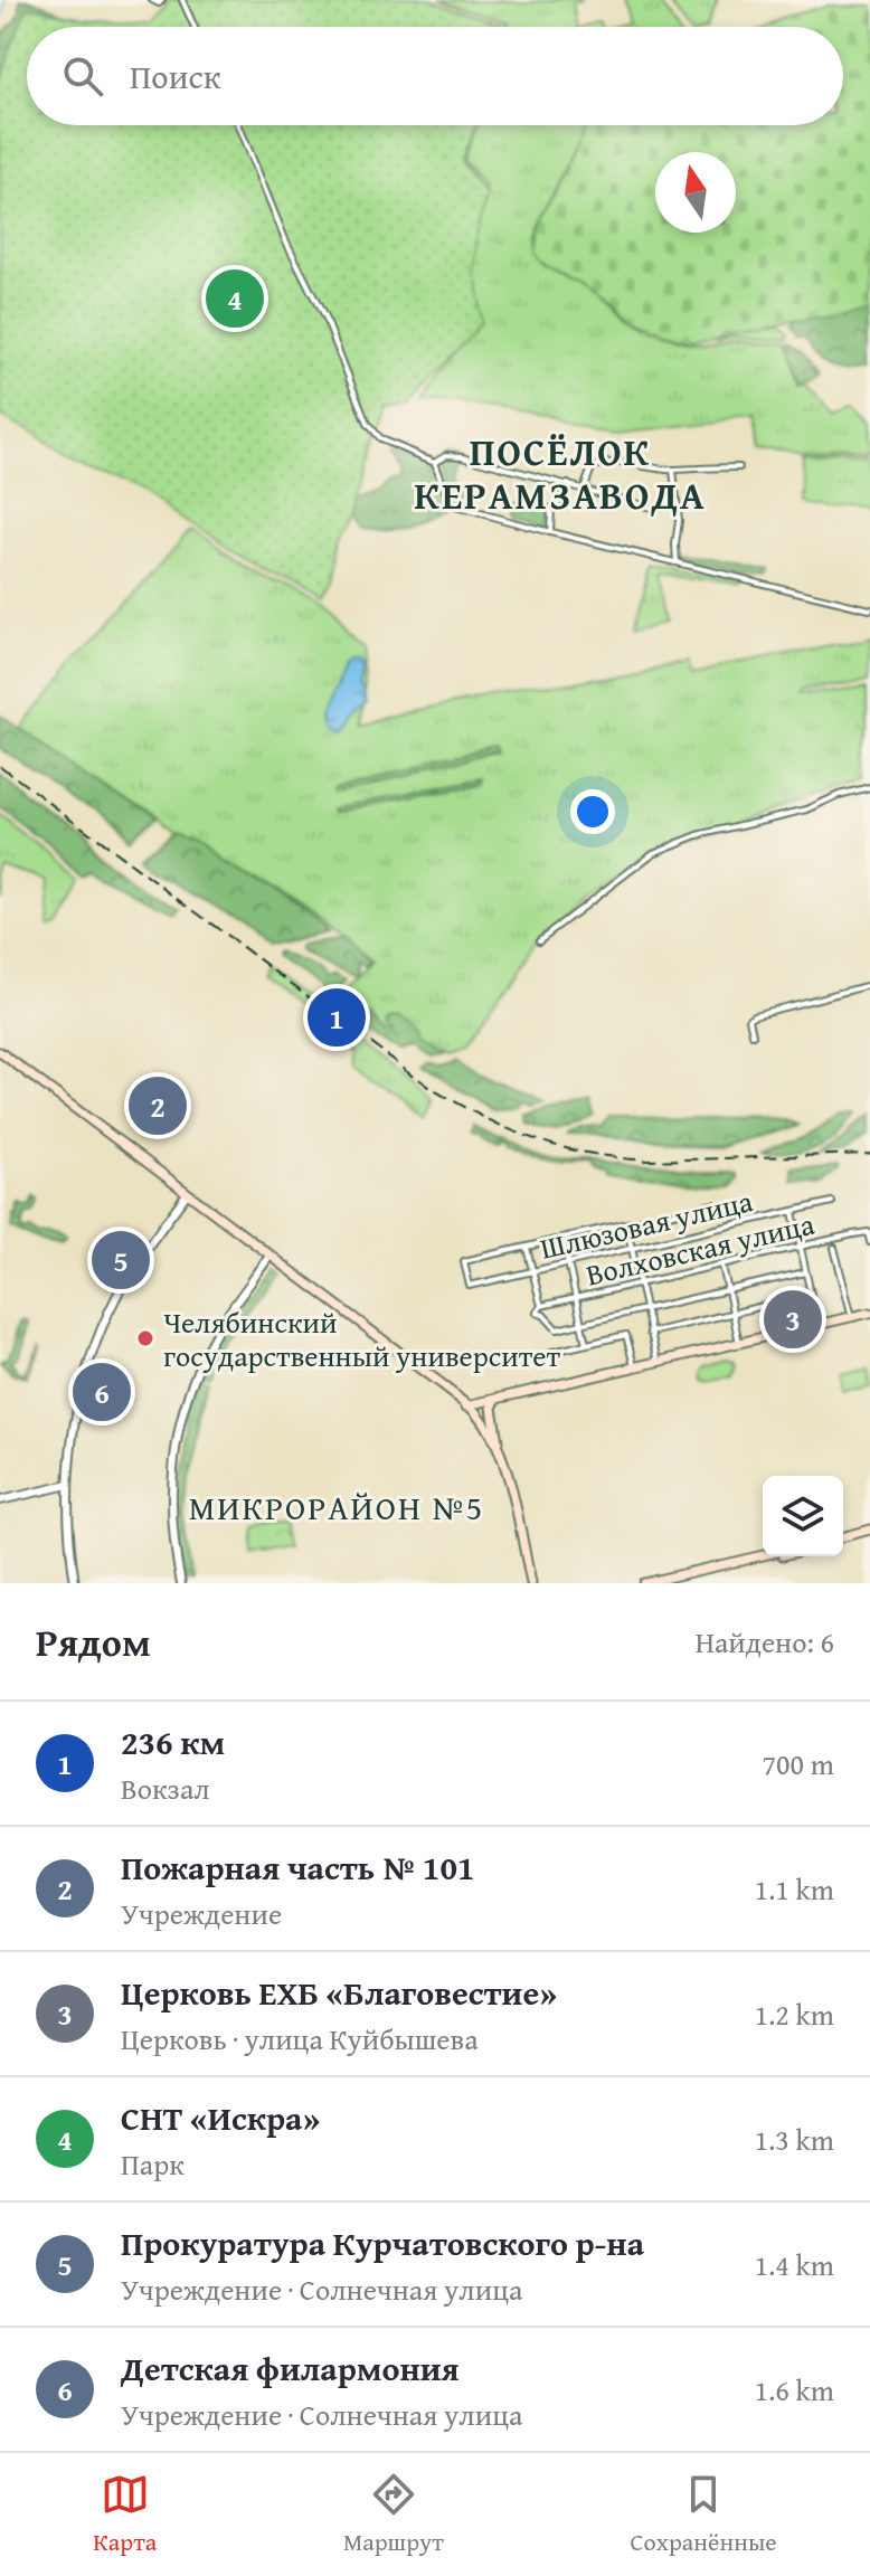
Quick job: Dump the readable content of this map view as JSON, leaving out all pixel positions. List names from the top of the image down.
{
  "streets": {
    "street": ["Шлюзовая улица", "Волховская улица"]
  },
  "districts": ["ПОСЁЛОК КЕРАМЗАВОДА", "МИКРОРАЙОН №5"],
  "places": ["Челябинский государственный университет"],
  "north": "top",
  "page": {
    "search": "Поиск",
    "pins": [
      "4",
      "1",
      "2",
      "5",
      "3",
      "6"
    ],
    "heading": ["Рядом", "Найдено: 6"],
    "list": [
      {
        "mark": "1",
        "name": "236 км",
        "note": "Вокзал",
        "value": "700 m"
      },
      {
        "mark": "2",
        "name": "Пожарная часть № 101",
        "note": "Учреждение",
        "value": "1.1 km"
      },
      {
        "mark": "3",
        "name": "Церковь ЕХБ «Благовестие»",
        "note": "Церковь · улица Куйбышева",
        "value": "1.2 km"
      },
      {
        "mark": "4",
        "name": "СНТ «Искра»",
        "note": "Парк",
        "value": "1.3 km"
      },
      {
        "mark": "5",
        "name": "Прокуратура Курчатовского р-на",
        "note": "Учреждение · Солнечная улица",
        "value": "1.4 km"
      },
      {
        "mark": "6",
        "name": "Детская филармония",
        "note": "Учреждение · Солнечная улица",
        "value": "1.6 km"
      }
    ],
    "nav": ["Карта", "Маршрут", "Сохранённые"]
  }
}
